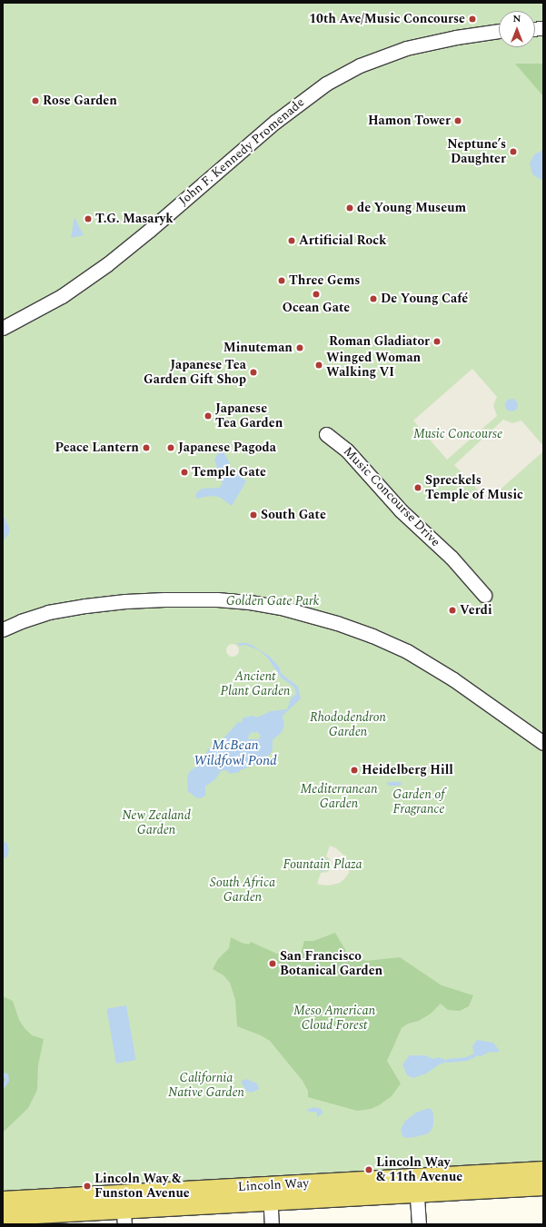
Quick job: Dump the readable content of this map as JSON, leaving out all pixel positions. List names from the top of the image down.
{
  "streets": {
    "main road": ["Lincoln Way"],
    "street": ["John F. Kennedy Promenade", "Music Concourse Drive"]
  },
  "water": ["McBean Wildfowl Pond"],
  "parks": [
    "Music Concourse",
    "Golden Gate Park",
    "Ancient Plant Garden",
    "Rhododendron Garden",
    "Mediterranean Garden",
    "Garden of Fragrance",
    "New Zealand Garden",
    "Fountain Plaza",
    "South Africa Garden",
    "Meso American Cloud Forest",
    "California Native Garden"
  ],
  "places": [
    "10th Ave/Music Concourse",
    "Rose Garden",
    "Hamon Tower",
    "Neptune’s Daughter",
    "de Young Museum",
    "T.G. Masaryk",
    "Artificial Rock",
    "Three Gems",
    "Ocean Gate",
    "De Young Café",
    "Roman Gladiator",
    "Minuteman",
    "Winged Woman Walking VI",
    "Japanese Tea Garden Gift Shop",
    "Japanese Tea Garden",
    "Peace Lantern",
    "Japanese Pagoda",
    "Temple Gate",
    "Spreckels Temple of Music",
    "South Gate",
    "Verdi",
    "Heidelberg Hill",
    "San Francisco Botanical Garden",
    "Lincoln Way & 11th Avenue",
    "Lincoln Way & Funston Avenue"
  ],
  "north": "top"
}
